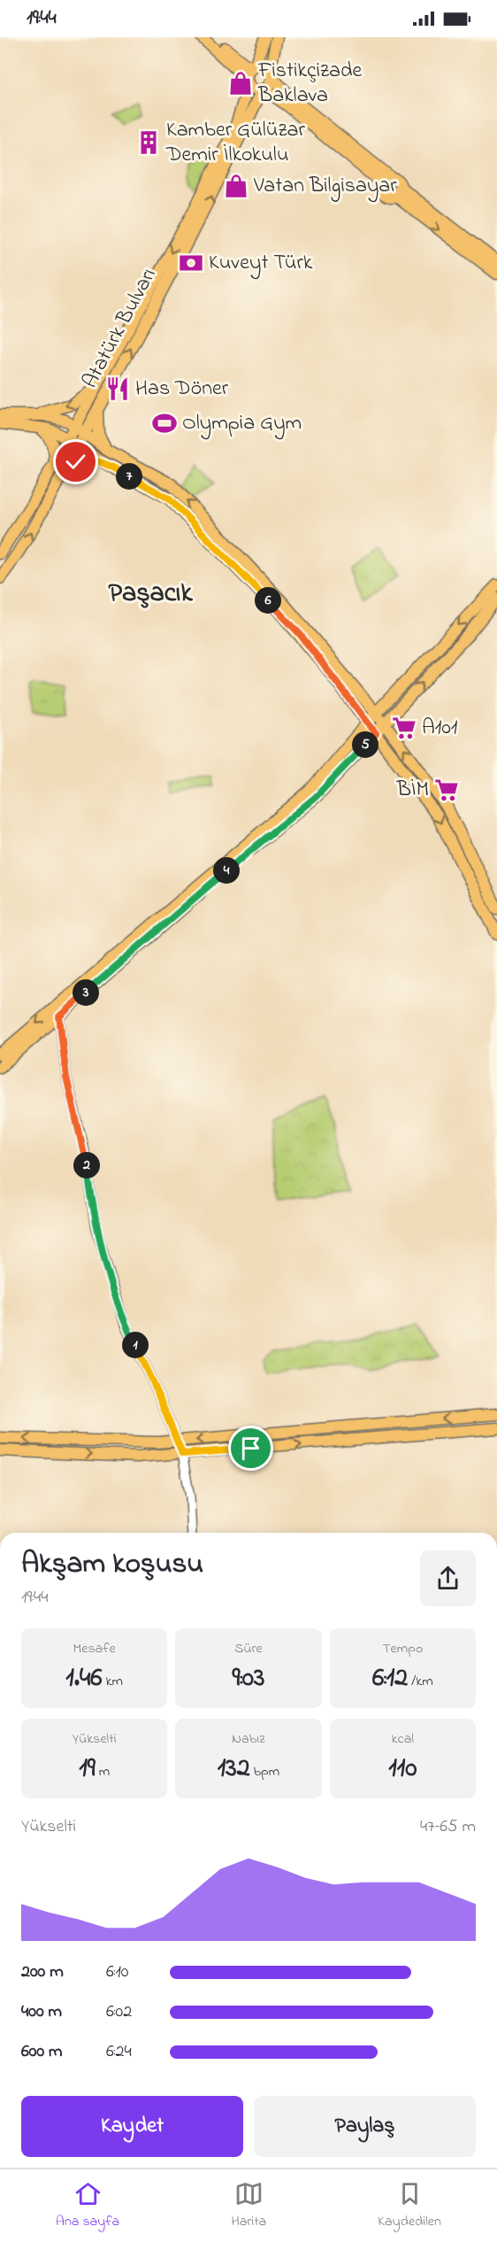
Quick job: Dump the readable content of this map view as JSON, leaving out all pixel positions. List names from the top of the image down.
{
  "streets": {
    "main road": ["Atatürk Bulvarı"]
  },
  "districts": ["Paşacık"],
  "places": {
    "shop": ["Fistikçizade Baklava", "Vatan Bilgisayar"],
    "building": ["Kamber Gülüzar Demir İlkokulu"],
    "bank": ["Kuveyt Türk"],
    "restaurant": ["Has Döner"],
    "sports": ["Olympia Gym"],
    "supermarket": ["A101", "BİM"]
  },
  "page": {
    "status": "19:44",
    "pins": [
      "7",
      "6",
      "5",
      "4",
      "3",
      "2",
      "1"
    ],
    "heading": ["Akşam koşusu", "19:44"],
    "stats": [
      ["Mesafe", "1.46 km"],
      ["Süre", "9:03"],
      ["Tempo", "6:12 /km"],
      ["Yükselti", "19 m"],
      ["Nabız", "132 bpm"],
      ["kcal", "110"]
    ],
    "chart": ["Yükselti", "47–65 m"],
    "list": [
      {
        "name": "200 m",
        "note": "6:10"
      },
      {
        "name": "400 m",
        "note": "6:02"
      },
      {
        "name": "600 m",
        "note": "6:24"
      }
    ],
    "buttons": ["Kaydet", "Paylaş"],
    "tabs": ["Ana sayfa", "Harita", "Kaydedilen"]
  }
}
